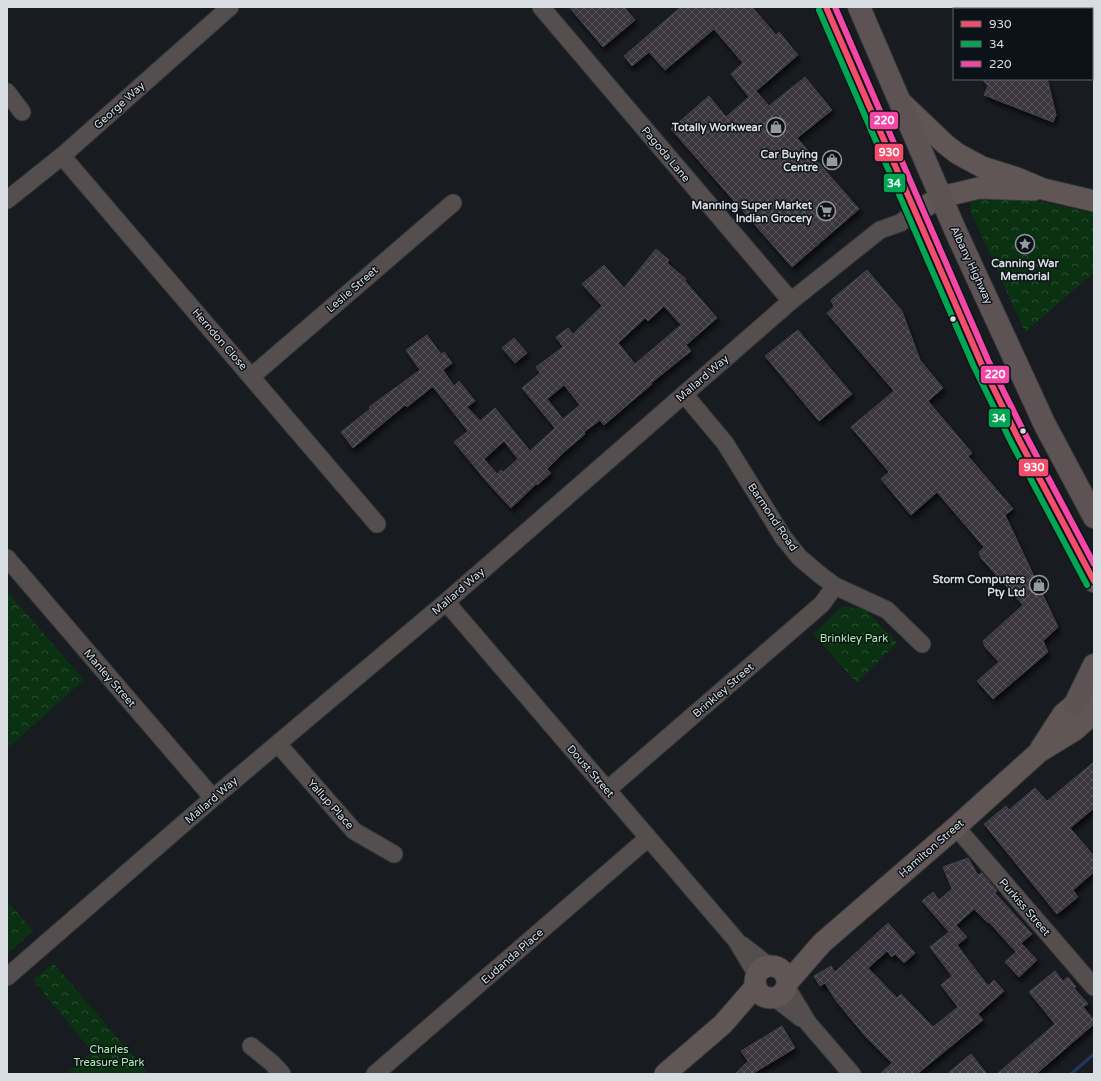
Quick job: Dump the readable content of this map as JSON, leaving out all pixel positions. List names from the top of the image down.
{
  "streets": {
    "highway": ["Albany Highway"],
    "main road": ["Hamilton Street"],
    "street": [
      "George Way",
      "Pagoda Lane",
      "Leslie Street",
      "Herndon Close",
      "Mallard Way",
      "Barmond Road",
      "Manley Street",
      "Brinkley Street",
      "Doust Street",
      "Yallup Place",
      "Purkiss Street",
      "Eudanda Place"
    ]
  },
  "crossings": [
    ["George Way", "Herndon Close"],
    ["Pagoda Lane", "Mallard Way"],
    ["Leslie Street", "Herndon Close"],
    ["Mallard Way", "Barmond Road"],
    ["Mallard Way", "Manley Street"],
    ["Mallard Way", "Doust Street"],
    ["Mallard Way", "Yallup Place"],
    ["Barmond Road", "Brinkley Street"],
    ["Brinkley Street", "Doust Street"],
    ["Doust Street", "Hamilton Street"],
    ["Doust Street", "Eudanda Place"],
    ["Hamilton Street", "Purkiss Street"]
  ],
  "parks": ["Brinkley Park", "Charles Treasure Park"],
  "places": {
    "shop": ["Totally Workwear", "Car Buying Centre", "Storm Computers Pty Ltd"],
    "supermarket": ["Manning Super Market Indian Grocery"],
    "place": ["Canning War Memorial"]
  },
  "lines": ["transit line 930", "transit line 220", "transit line 34"],
  "legend": ["930", "34", "220"]
}
